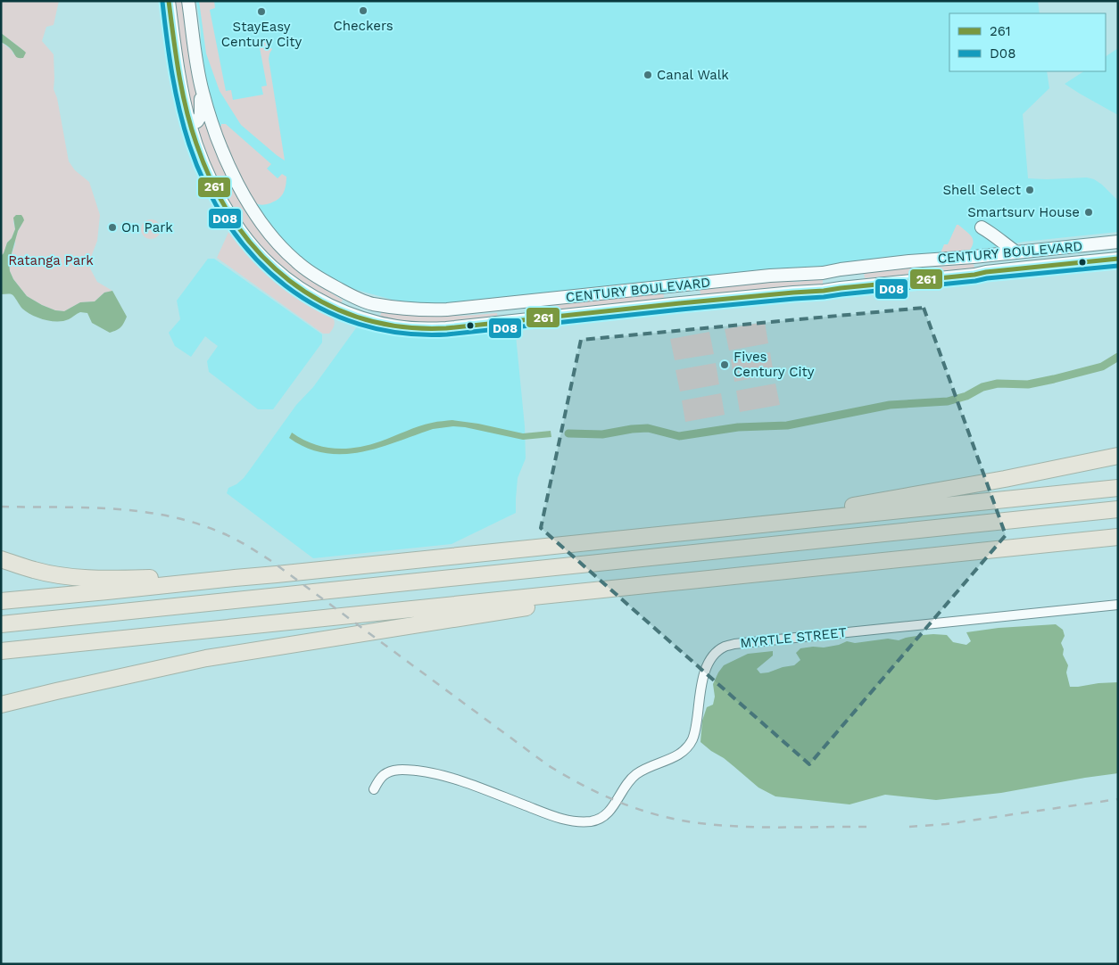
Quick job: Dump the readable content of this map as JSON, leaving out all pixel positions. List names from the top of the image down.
{
  "streets": {
    "main road": ["CENTURY BOULEVARD"],
    "street": ["MYRTLE STREET"]
  },
  "parks": ["Ratanga Park"],
  "places": [
    "Checkers",
    "StayEasy Century City",
    "Canal Walk",
    "Shell Select",
    "Smartsurv House",
    "On Park",
    "Fives Century City"
  ],
  "lines": ["transit line 261", "transit line D08"],
  "legend": ["261", "D08"]
}
